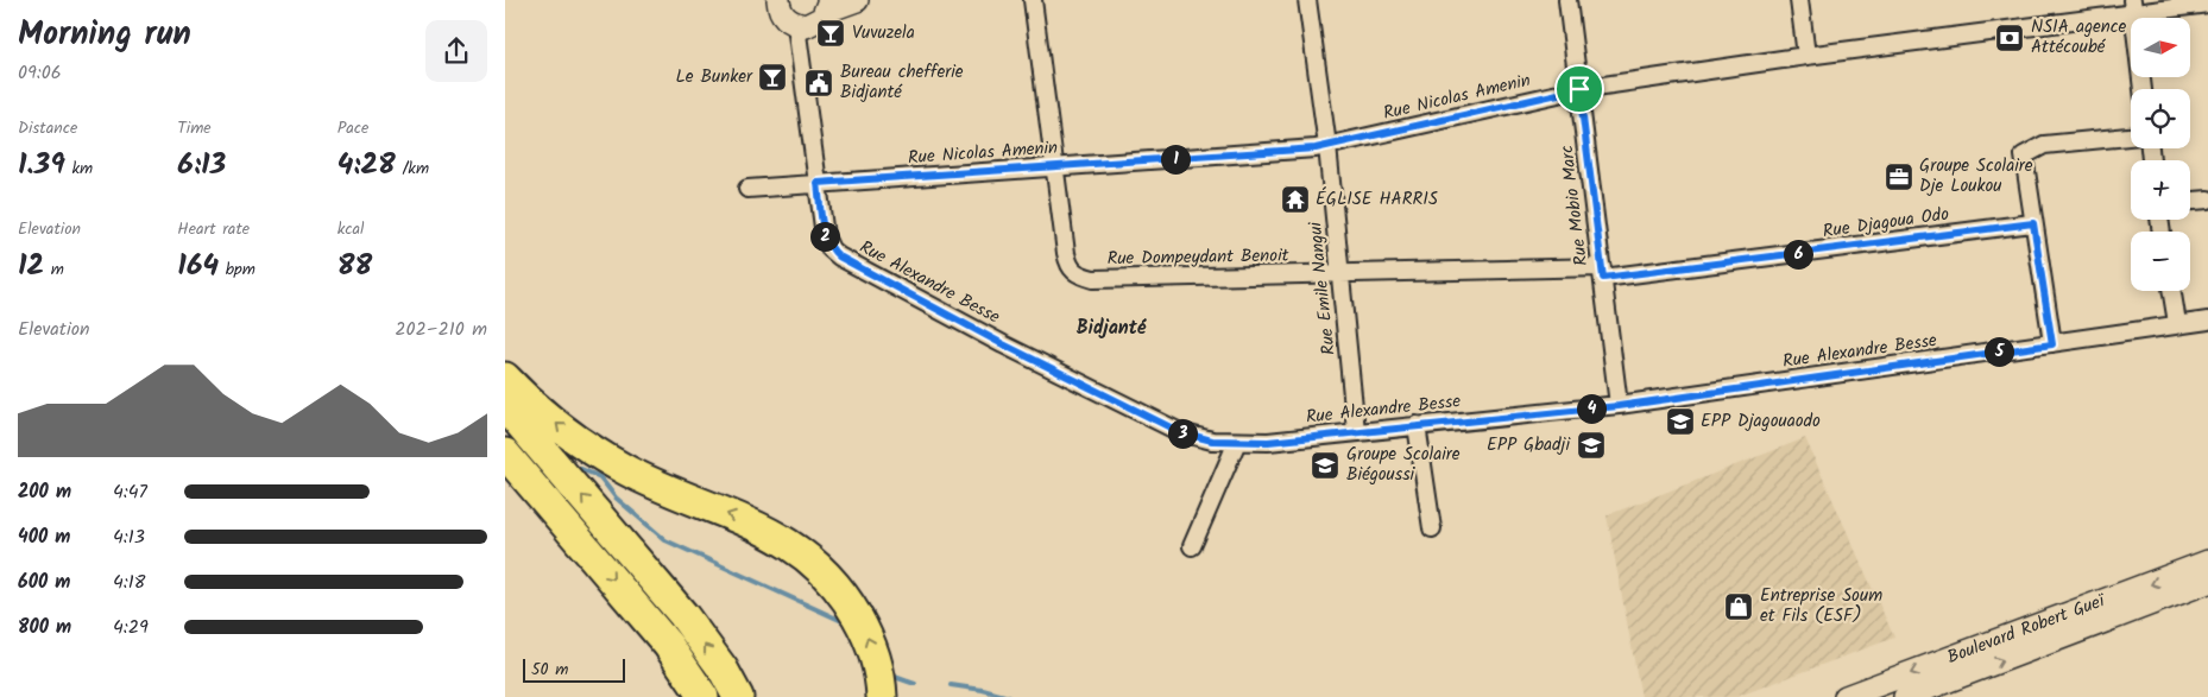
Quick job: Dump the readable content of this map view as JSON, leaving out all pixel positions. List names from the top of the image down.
{
  "streets": {
    "main road": ["Boulevard Robert Gueï"],
    "street": [
      "Rue Nicolas Amenin",
      "Rue Mobio Marc",
      "Rue Djagoua Odo",
      "Rue Dompeydant Benoit",
      "Rue Alexandre Besse",
      "Rue Emile Nangui"
    ]
  },
  "crossings": [
    ["Rue Nicolas Amenin", "Rue Mobio Marc"],
    ["Rue Nicolas Amenin", "Rue Dompeydant Benoit"],
    ["Rue Nicolas Amenin", "Rue Alexandre Besse"],
    ["Rue Nicolas Amenin", "Rue Emile Nangui"],
    ["Rue Mobio Marc", "Rue Djagoua Odo"],
    ["Rue Mobio Marc", "Rue Dompeydant Benoit"],
    ["Rue Mobio Marc", "Rue Alexandre Besse"],
    ["Rue Djagoua Odo", "Rue Dompeydant Benoit"],
    ["Rue Dompeydant Benoit", "Rue Emile Nangui"],
    ["Rue Alexandre Besse", "Rue Emile Nangui"]
  ],
  "districts": ["Bidjanté"],
  "places": {
    "bar": ["Vuvuzela", "Le Bunker"],
    "bank": ["NSIA agence Attécoubé"],
    "public building": ["Bureau chefferie Bidjanté"],
    "office": ["Groupe Scolaire Dje Loukou"],
    "temple": ["ÉGLISE HARRIS"],
    "school or university": ["EPP Djagouaodo", "EPP Gbadji", "Groupe Scolaire Biégoussi"],
    "shop": ["Entreprise Soum et Fils (ESF)"]
  },
  "scale_bar": "50 m",
  "north": "right",
  "page": {
    "heading": ["Morning run", "09:06"],
    "map_buttons": ["+", "−"],
    "stats": [
      ["Distance", "1.39 km"],
      ["Time", "6:13"],
      ["Pace", "4:28 /km"],
      ["Elevation", "12 m"],
      ["Heart rate", "164 bpm"],
      ["kcal", "88"]
    ],
    "pins": [
      "1",
      "2",
      "6",
      "5",
      "4",
      "3"
    ],
    "chart": ["Elevation", "202–210 m"],
    "list": [
      {
        "name": "200 m",
        "note": "4:47"
      },
      {
        "name": "400 m",
        "note": "4:13"
      },
      {
        "name": "600 m",
        "note": "4:18"
      },
      {
        "name": "800 m",
        "note": "4:29"
      }
    ],
    "scale": "50 m"
  }
}
